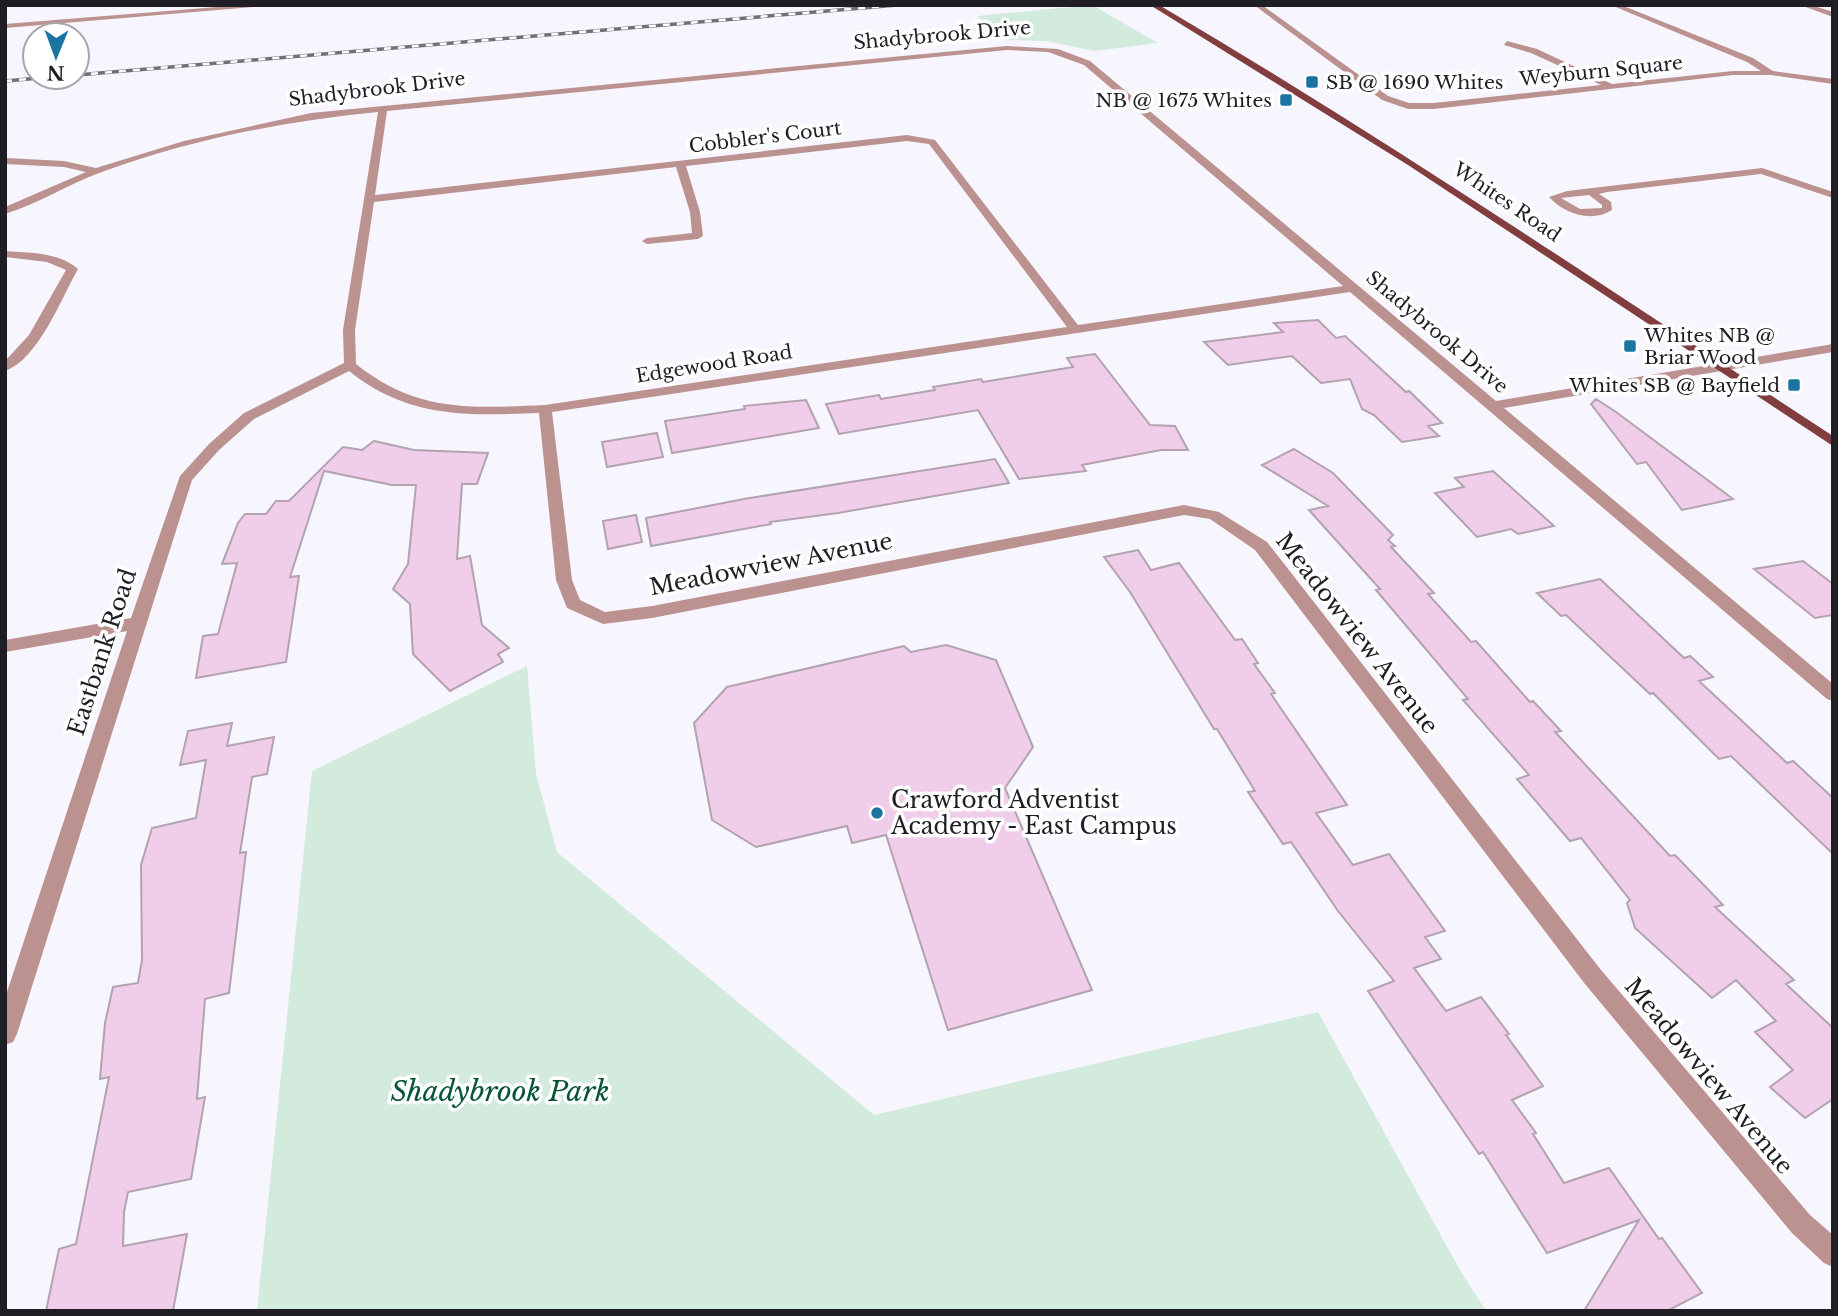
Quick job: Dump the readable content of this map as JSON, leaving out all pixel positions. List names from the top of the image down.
{
  "streets": {
    "main road": ["Whites Road"],
    "street": [
      "Shadybrook Drive",
      "Weyburn Square",
      "Cobbler's Court",
      "Edgewood Road",
      "Meadowview Avenue",
      "Eastbank Road"
    ]
  },
  "crossings": [
    ["Shadybrook Drive", "Edgewood Road"],
    ["Cobbler's Court", "Edgewood Road"],
    ["Edgewood Road", "Meadowview Avenue"],
    ["Edgewood Road", "Eastbank Road"]
  ],
  "parks": ["Shadybrook Park"],
  "places": {
    "transit": [
      "SB @ 1690 Whites",
      "NB @ 1675 Whites",
      "Whites NB @ Briar Wood",
      "Whites SB @ Bayfield"
    ],
    "other": ["Crawford Adventist Academy - East Campus"]
  },
  "north": "bottom"
}
